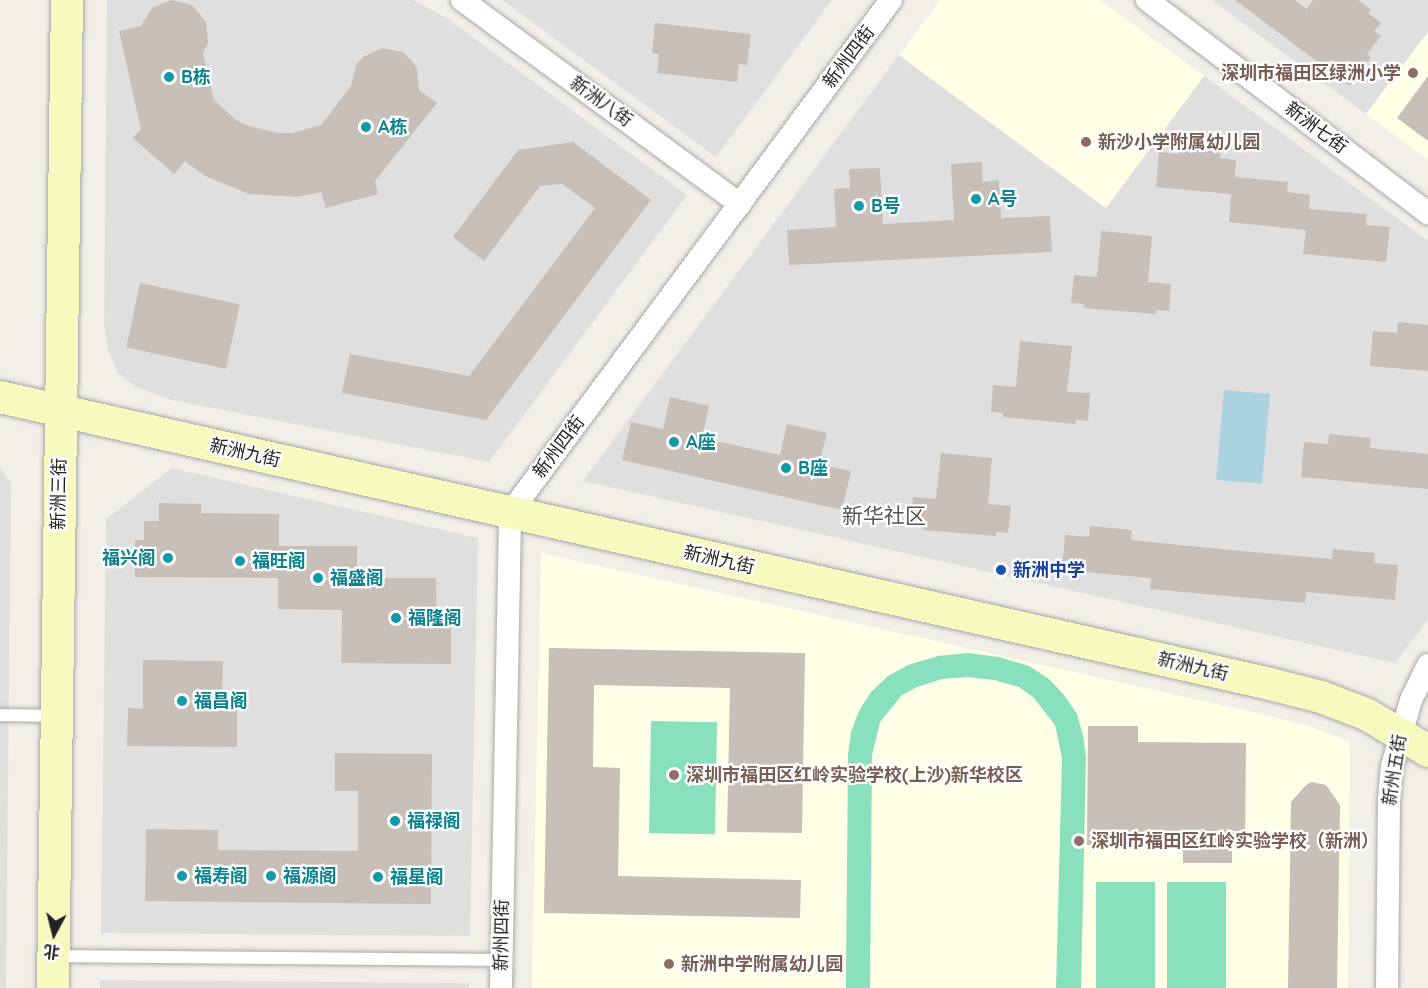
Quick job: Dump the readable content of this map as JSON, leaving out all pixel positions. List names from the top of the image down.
{
  "streets": {
    "street": [
      "新州四街",
      "新洲八街",
      "新洲七街",
      "新洲九街",
      "新洲三街",
      "新州五街"
    ]
  },
  "crossings": [
    ["新州四街", "新洲八街"],
    ["新州四街", "新洲九街"],
    ["新洲九街", "新洲三街"],
    ["新洲九街", "新州五街"]
  ],
  "districts": ["新华社区"],
  "places": [
    "深圳市福田区绿洲小学",
    "B栋",
    "A栋",
    "新沙小学附属幼儿园",
    "A号",
    "B号",
    "A座",
    "B座",
    "福兴阁",
    "福旺阁",
    "新洲中学",
    "福盛阁",
    "福隆阁",
    "福昌阁",
    "深圳市福田区红岭实验学校(上沙)新华校区",
    "福禄阁",
    "深圳市福田区红岭实验学校（新洲）",
    "福寿阁",
    "福源阁",
    "福星阁",
    "新洲中学附属幼儿园"
  ],
  "north": "bottom"
}
